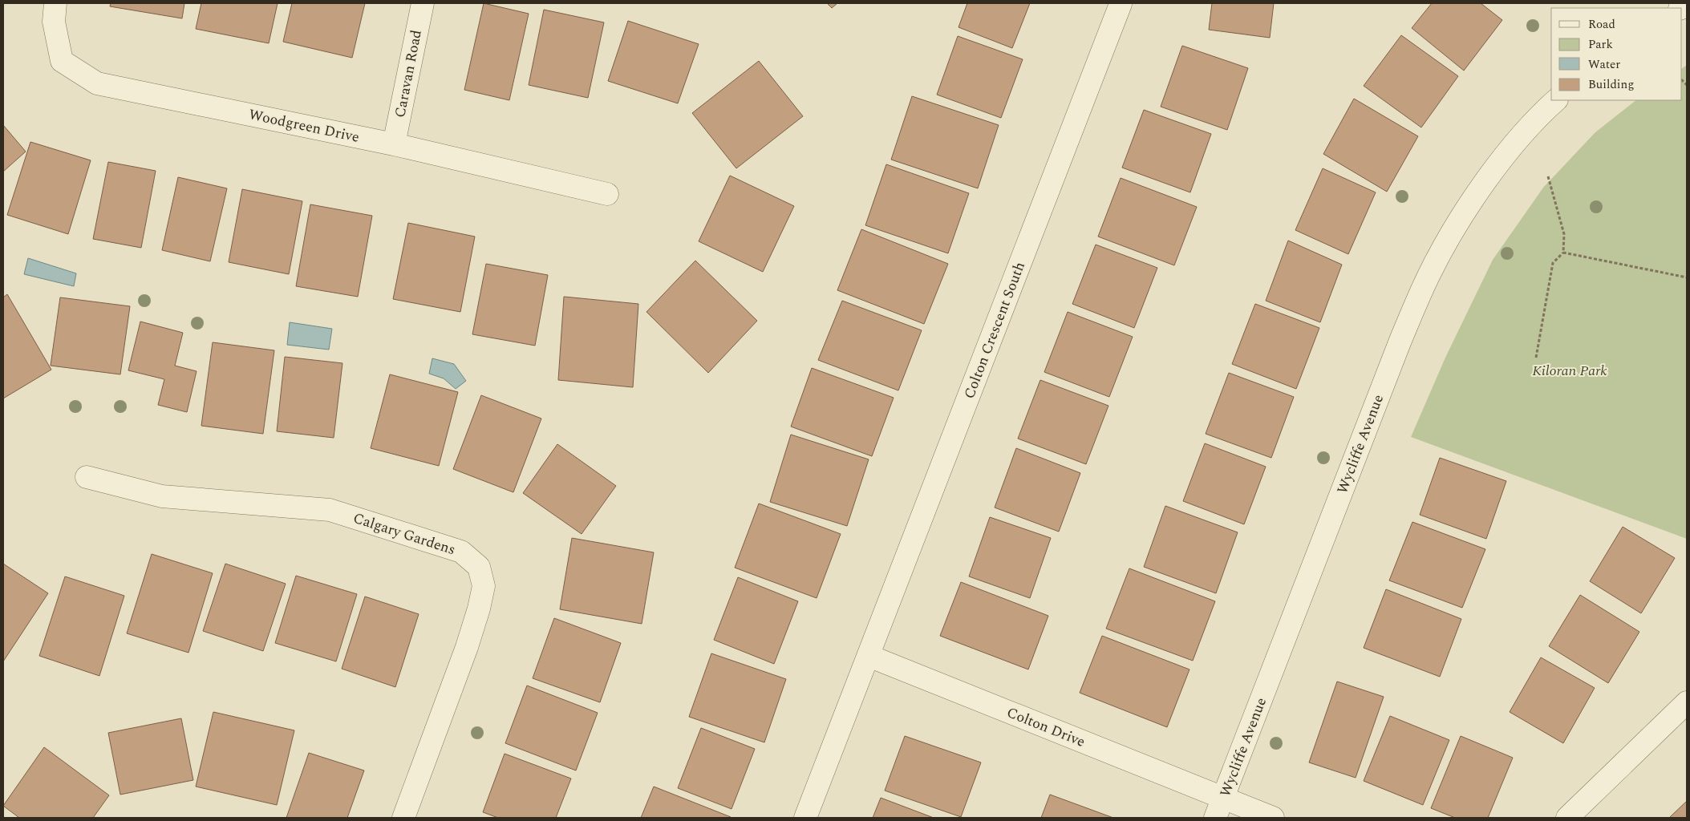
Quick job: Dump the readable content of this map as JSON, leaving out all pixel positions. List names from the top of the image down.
{
  "streets": {
    "street": [
      "Caravan Road",
      "Woodgreen Drive",
      "Colton Crescent South",
      "Wycliffe Avenue",
      "Calgary Gardens",
      "Colton Drive"
    ]
  },
  "crossings": [
    ["Caravan Road", "Woodgreen Drive"],
    ["Colton Crescent South", "Colton Drive"],
    ["Wycliffe Avenue", "Colton Drive"]
  ],
  "parks": ["Kiloran Park"],
  "legend": [
    "Road",
    "Park",
    "Water",
    "Building"
  ]
}
